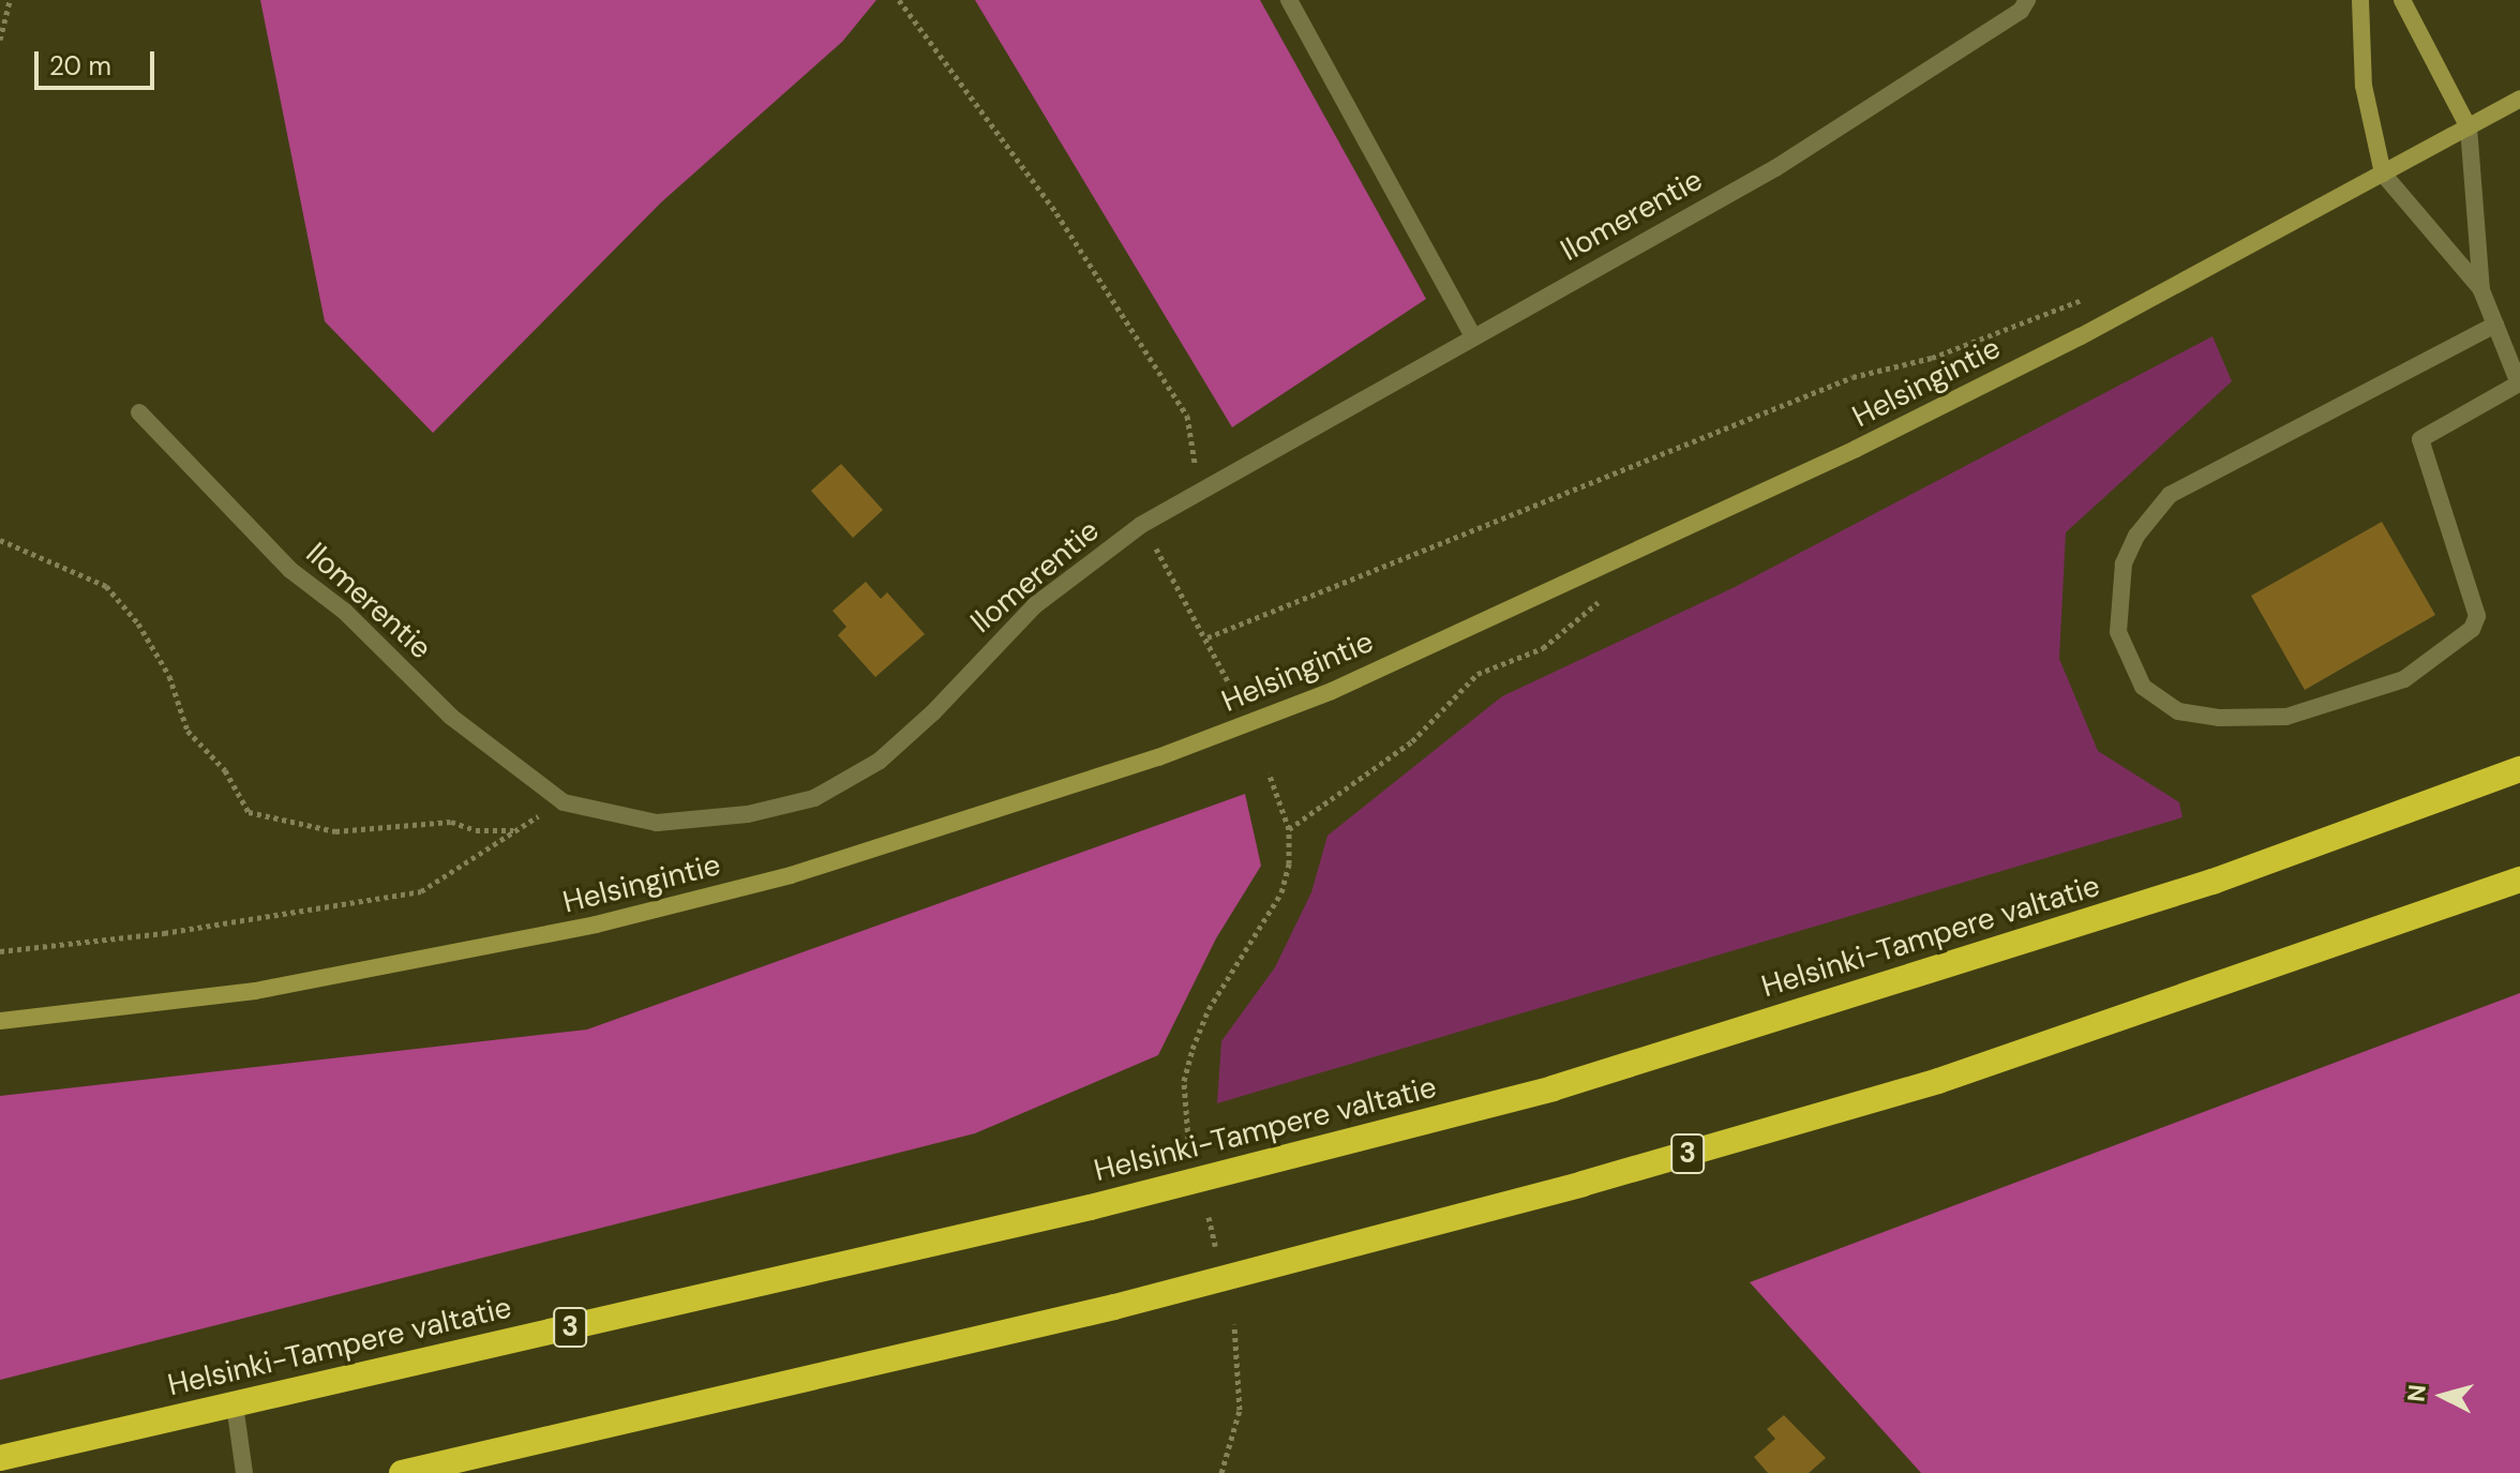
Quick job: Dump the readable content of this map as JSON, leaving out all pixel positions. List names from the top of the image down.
{
  "streets": {
    "highway": ["Helsinki-Tampere valtatie", "3"],
    "main road": ["Helsingintie"],
    "street": ["Ilomerentie"]
  },
  "scale_bar": "20 m",
  "north": "left"
}
